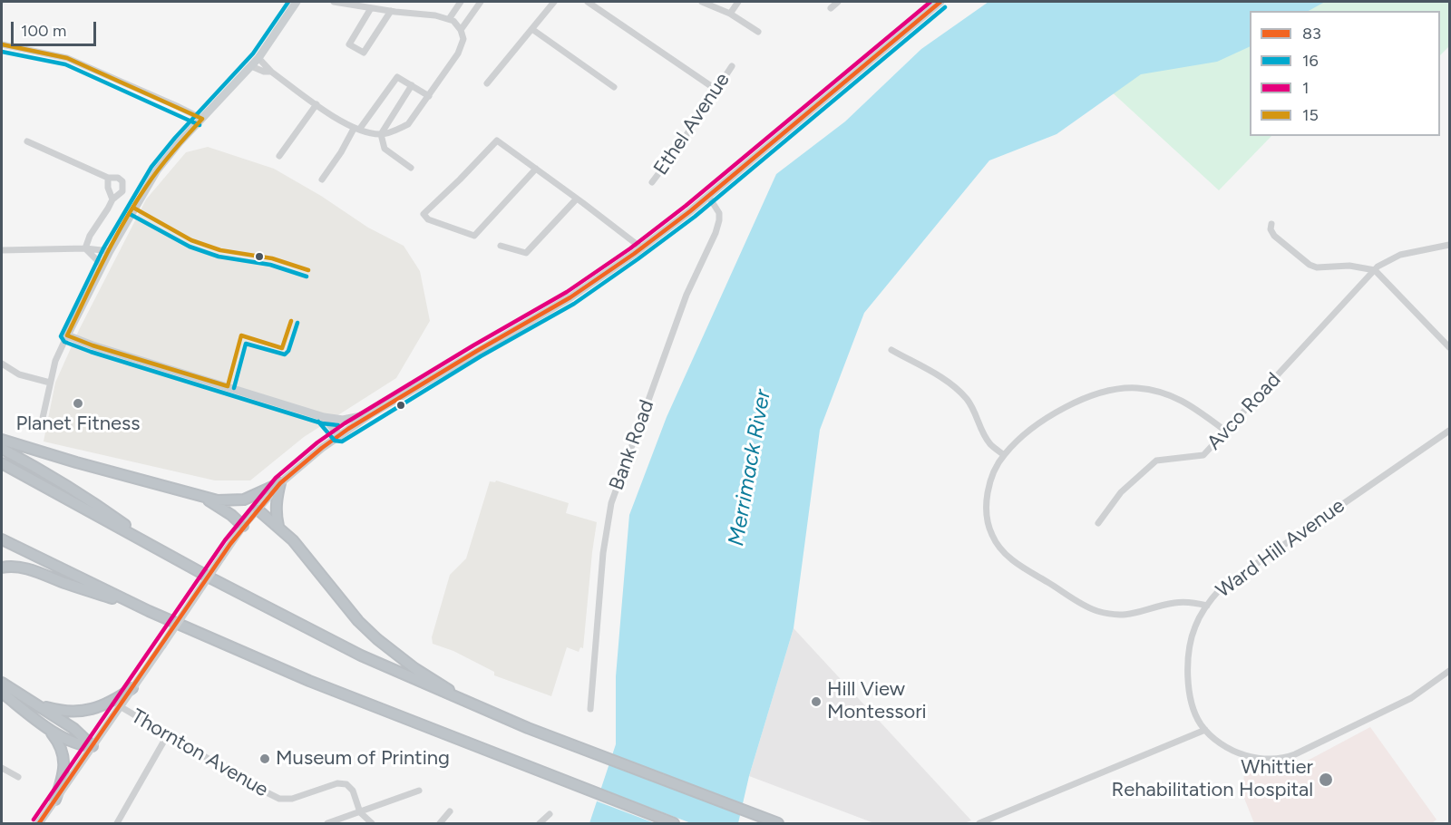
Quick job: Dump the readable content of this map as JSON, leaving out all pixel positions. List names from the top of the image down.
{
  "streets": {
    "street": [
      "Ethel Avenue",
      "Avco Road",
      "Bank Road",
      "Ward Hill Avenue",
      "Thornton Avenue"
    ]
  },
  "water": ["Merrimack River"],
  "places": [
    "Planet Fitness",
    "Hill View Montessori",
    "Museum of Printing",
    "Whittier Rehabilitation Hospital"
  ],
  "lines": [
    "transit line 83",
    "transit line 16",
    "transit line 1",
    "transit line 15"
  ],
  "legend": [
    "83",
    "16",
    "1",
    "15"
  ],
  "scale_bar": "100 m"
}
